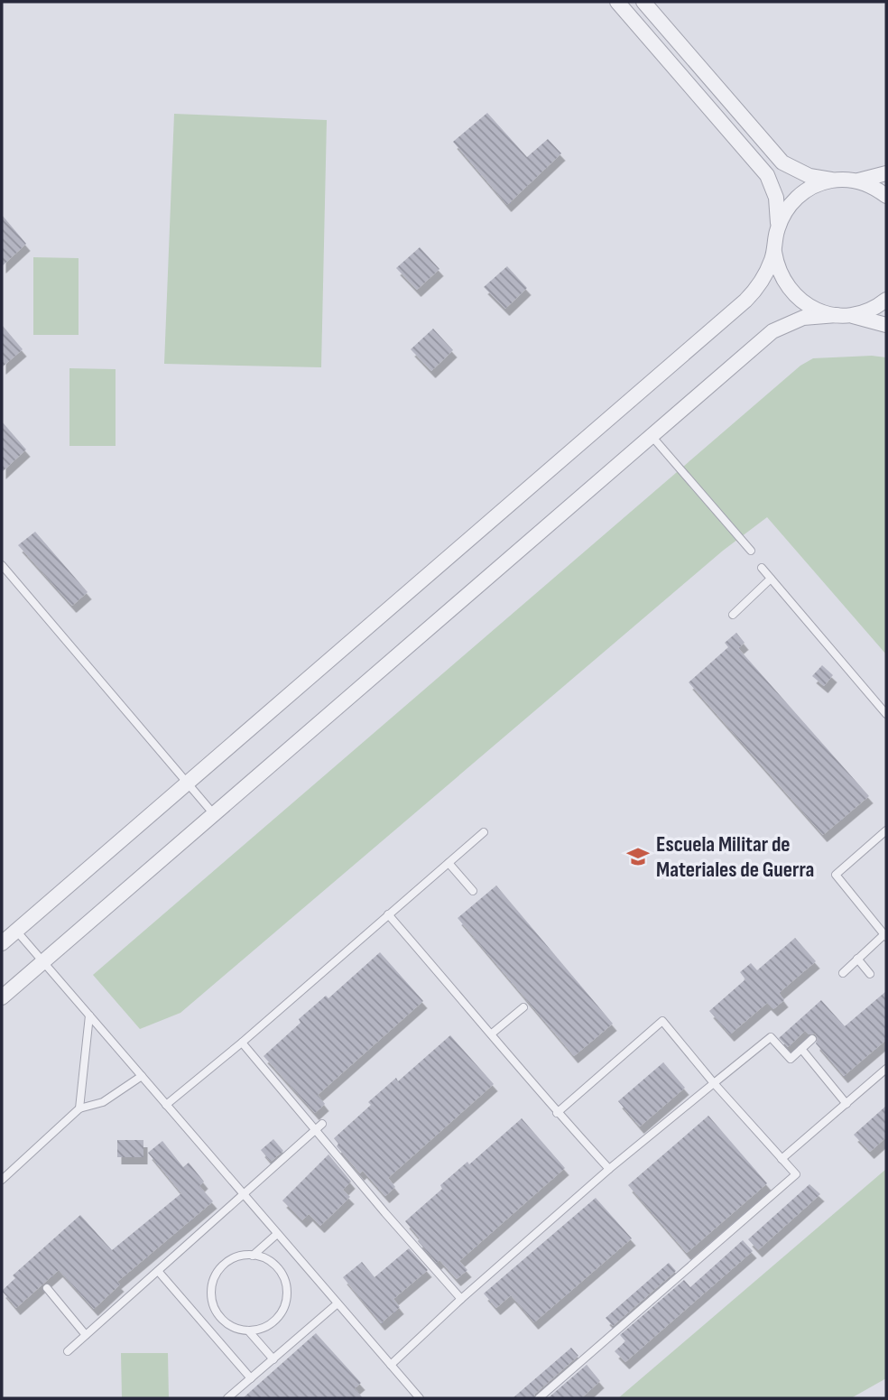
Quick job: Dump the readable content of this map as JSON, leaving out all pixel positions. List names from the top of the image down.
{
  "places": {
    "school or university": ["Escuela Militar de Materiales de Guerra"]
  }
}
